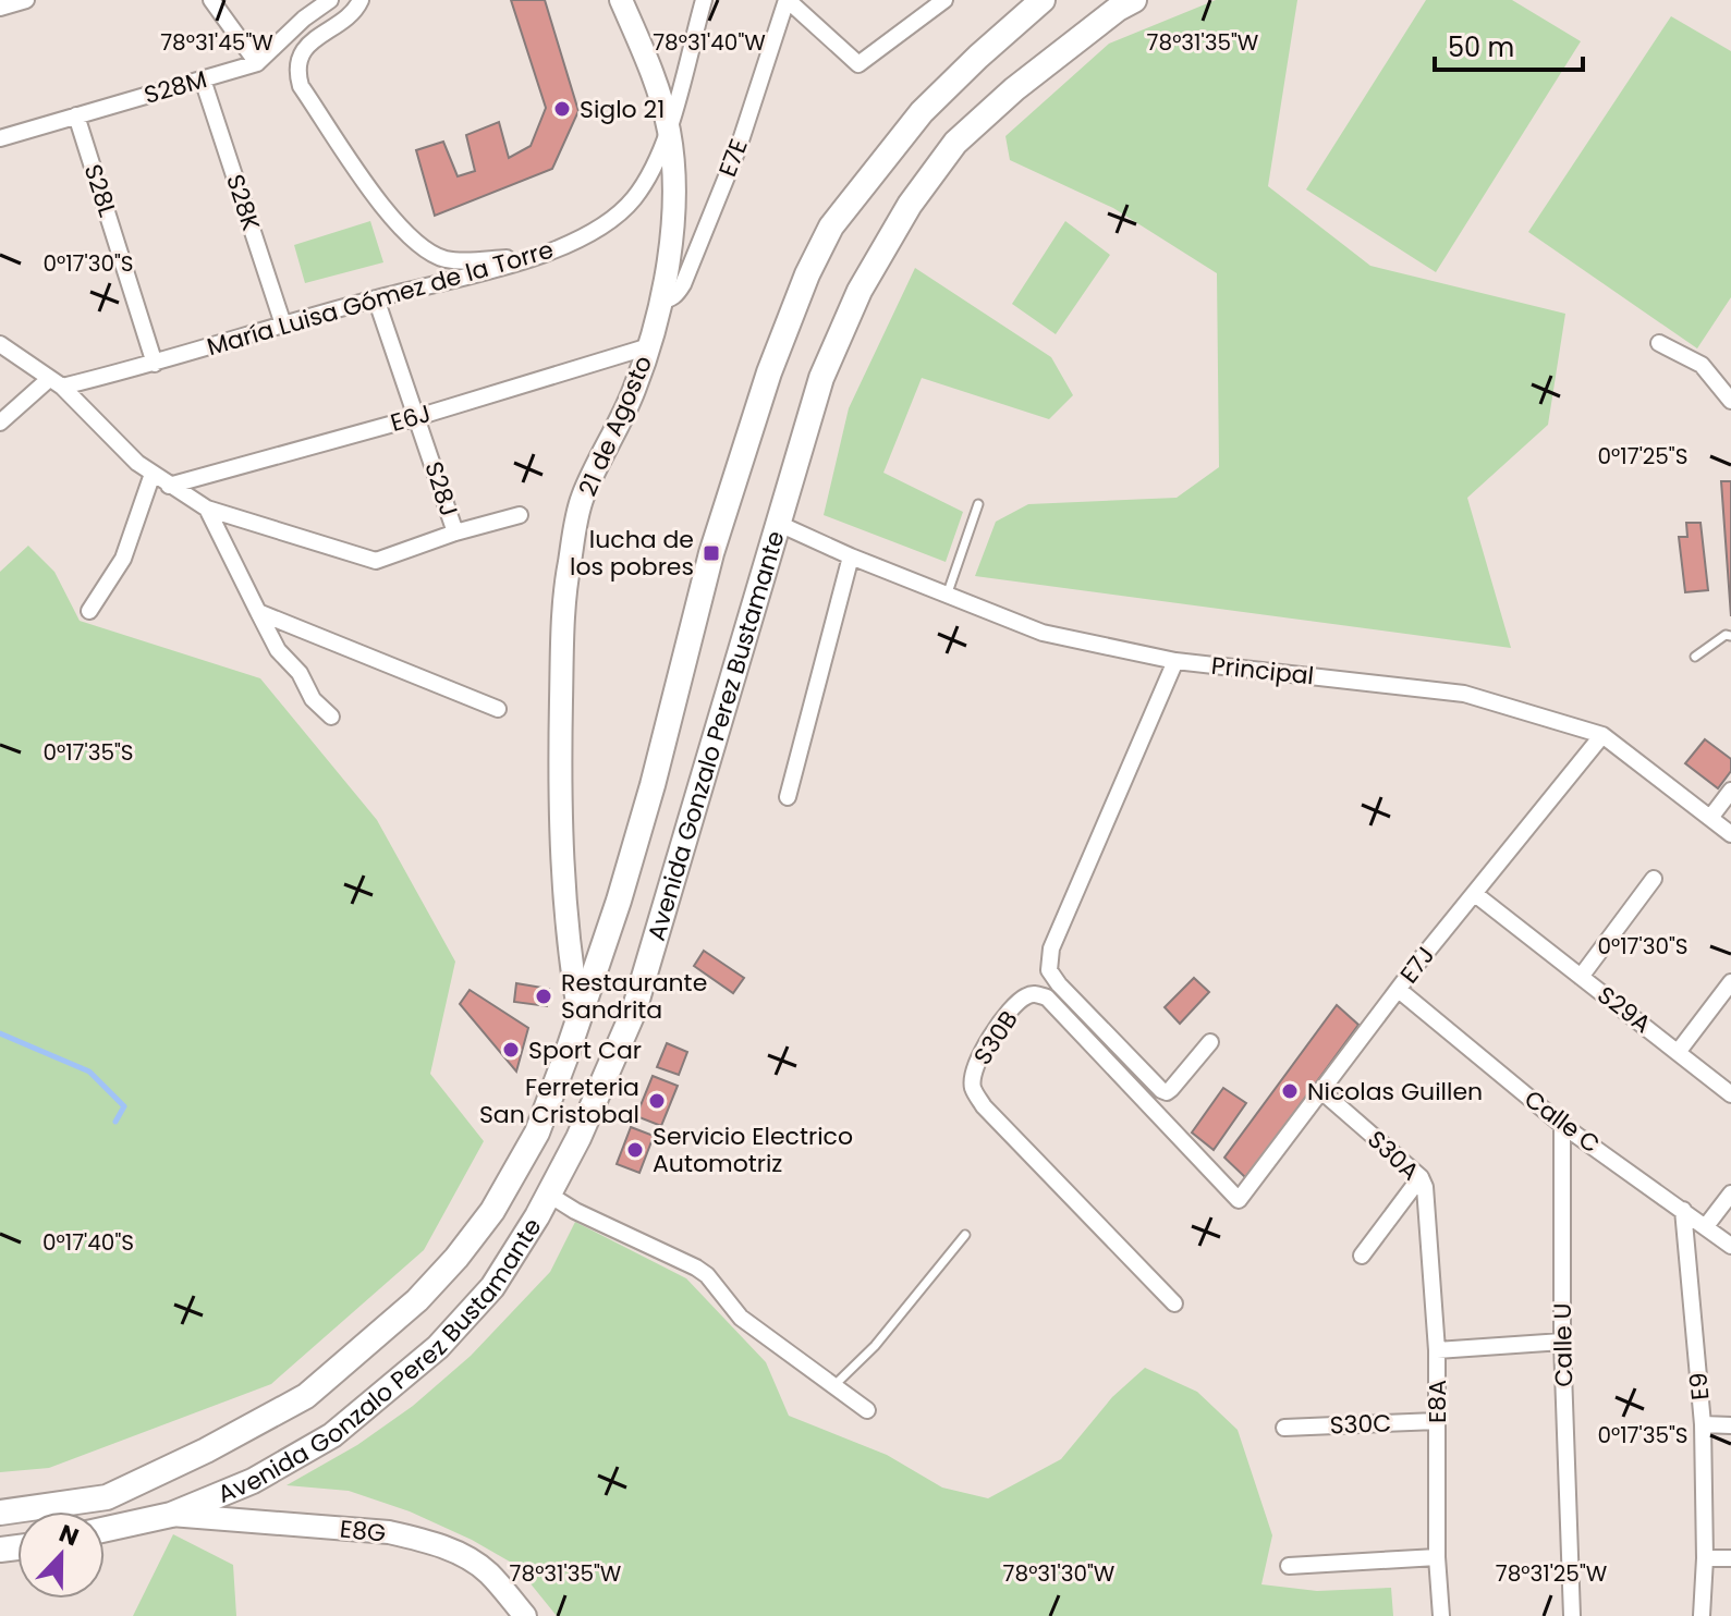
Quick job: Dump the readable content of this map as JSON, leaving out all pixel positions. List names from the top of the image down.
{
  "streets": {
    "main road": ["Avenida Gonzalo Perez Bustamante"],
    "street": [
      "S28M",
      "E7E",
      "S28L",
      "S28K",
      "María Luisa Gómez de la Torre",
      "E6J",
      "21 de Agosto",
      "S28J",
      "Principal",
      "E7J",
      "S29A",
      "S30B",
      "Calle C",
      "S30A",
      "Calle U",
      "E9",
      "E8A",
      "S30C",
      "E8G"
    ]
  },
  "crossings": [
    ["S28M", "S28L"],
    ["S28M", "S28K"],
    ["E7E", "21 de Agosto"],
    ["S28L", "María Luisa Gómez de la Torre"],
    ["S28K", "María Luisa Gómez de la Torre"],
    ["María Luisa Gómez de la Torre", "21 de Agosto"],
    ["María Luisa Gómez de la Torre", "S28J"],
    ["E6J", "21 de Agosto"],
    ["E6J", "S28J"],
    ["21 de Agosto", "Avenida Gonzalo Perez Bustamante"],
    ["Principal", "Avenida Gonzalo Perez Bustamante"],
    ["Principal", "E7J"],
    ["Avenida Gonzalo Perez Bustamante", "E8G"],
    ["E7J", "S29A"],
    ["E7J", "S30B"],
    ["E7J", "Calle C"],
    ["E7J", "S30A"],
    ["Calle C", "Calle U"],
    ["Calle C", "E9"],
    ["S30A", "E8A"],
    ["E8A", "S30C"]
  ],
  "places": {
    "other": [
      "Siglo 21",
      "Restaurante Sandrita",
      "Sport Car",
      "Nicolas Guillen",
      "Ferreteria San Cristobal",
      "Servicio Electrico Automotriz"
    ],
    "transit": ["lucha de los pobres"]
  },
  "scale_bar": "50 m",
  "north": "top",
  "coordinates": [
    "78°31'45\"W",
    "78°31'40\"W",
    "78°31'35\"W",
    "0°17'30\"S",
    "0°17'25\"S",
    "0°17'35\"S",
    "0°17'40\"S",
    "78°31'30\"W",
    "78°31'25\"W"
  ]
}
